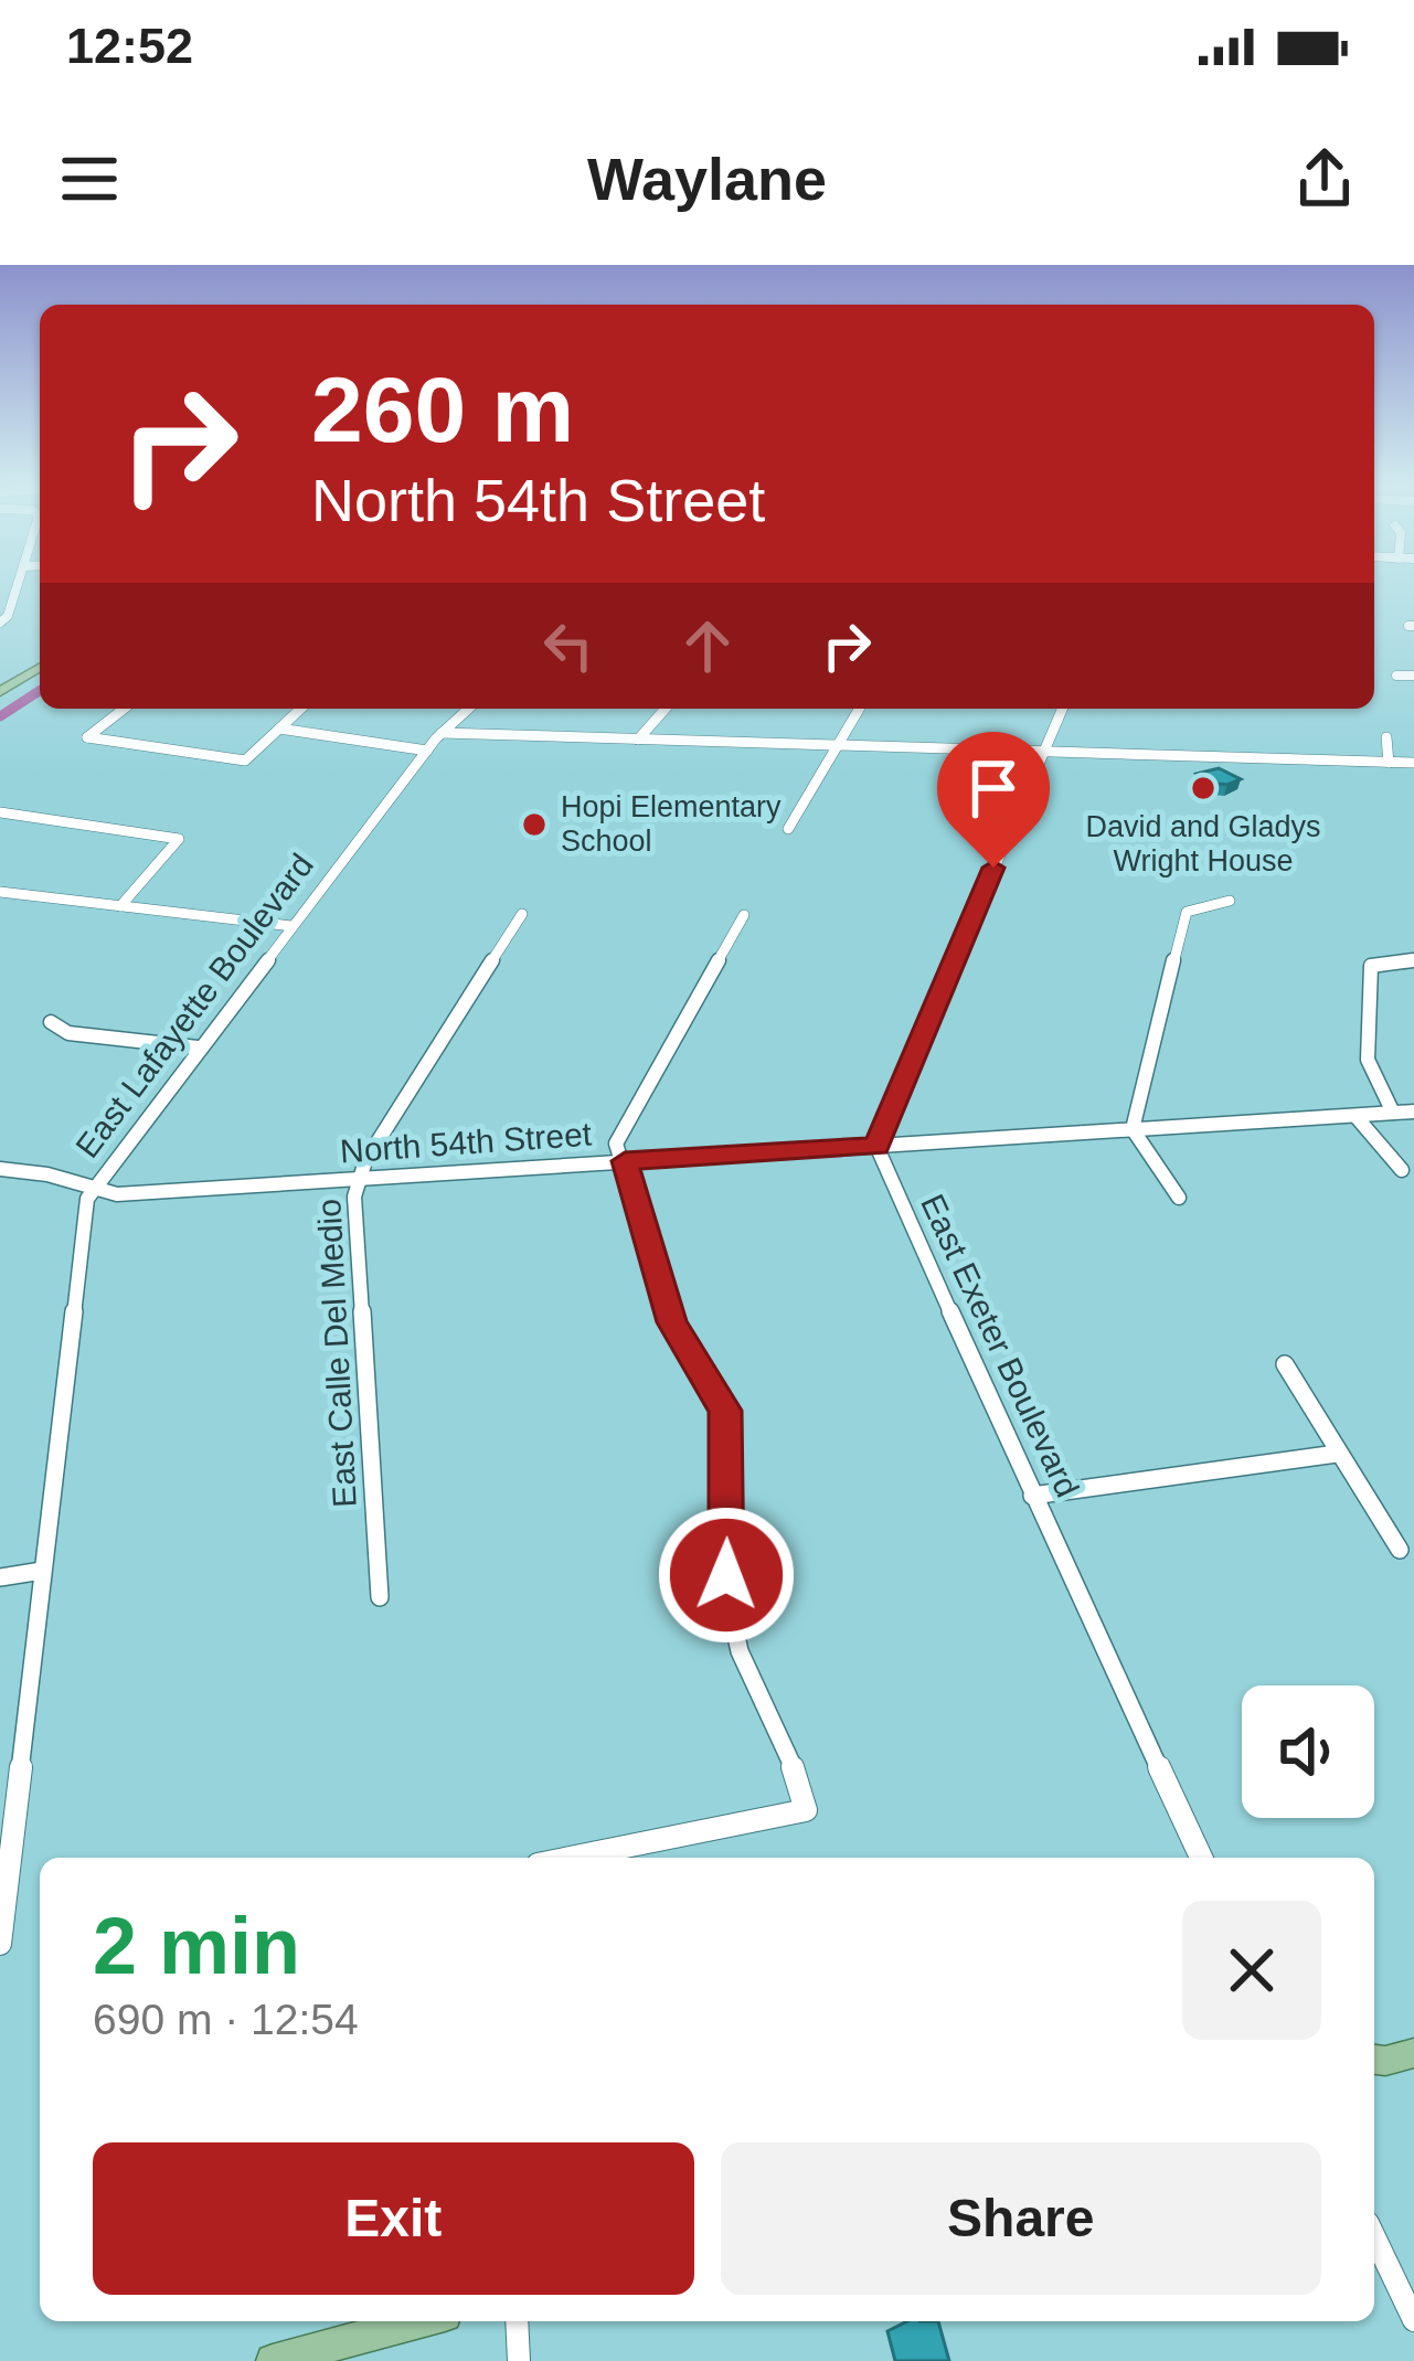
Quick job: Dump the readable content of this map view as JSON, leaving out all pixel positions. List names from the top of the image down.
{
  "streets": {
    "street": [
      "East Lafayette Boulevard",
      "North 54th Street",
      "East Exeter Boulevard",
      "East Calle Del Medio"
    ]
  },
  "crossings": [
    ["East Lafayette Boulevard", "North 54th Street"],
    ["North 54th Street", "East Exeter Boulevard"],
    ["North 54th Street", "East Calle Del Medio"]
  ],
  "places": ["David and Gladys Wright House", "Hopi Elementary School"],
  "page": {
    "status": "12:52",
    "header": "Waylane",
    "turn": ["260 m", "North 54th Street"],
    "heading": ["2 min", "690 m · 12:54"],
    "buttons": ["Exit", "Share"]
  }
}
